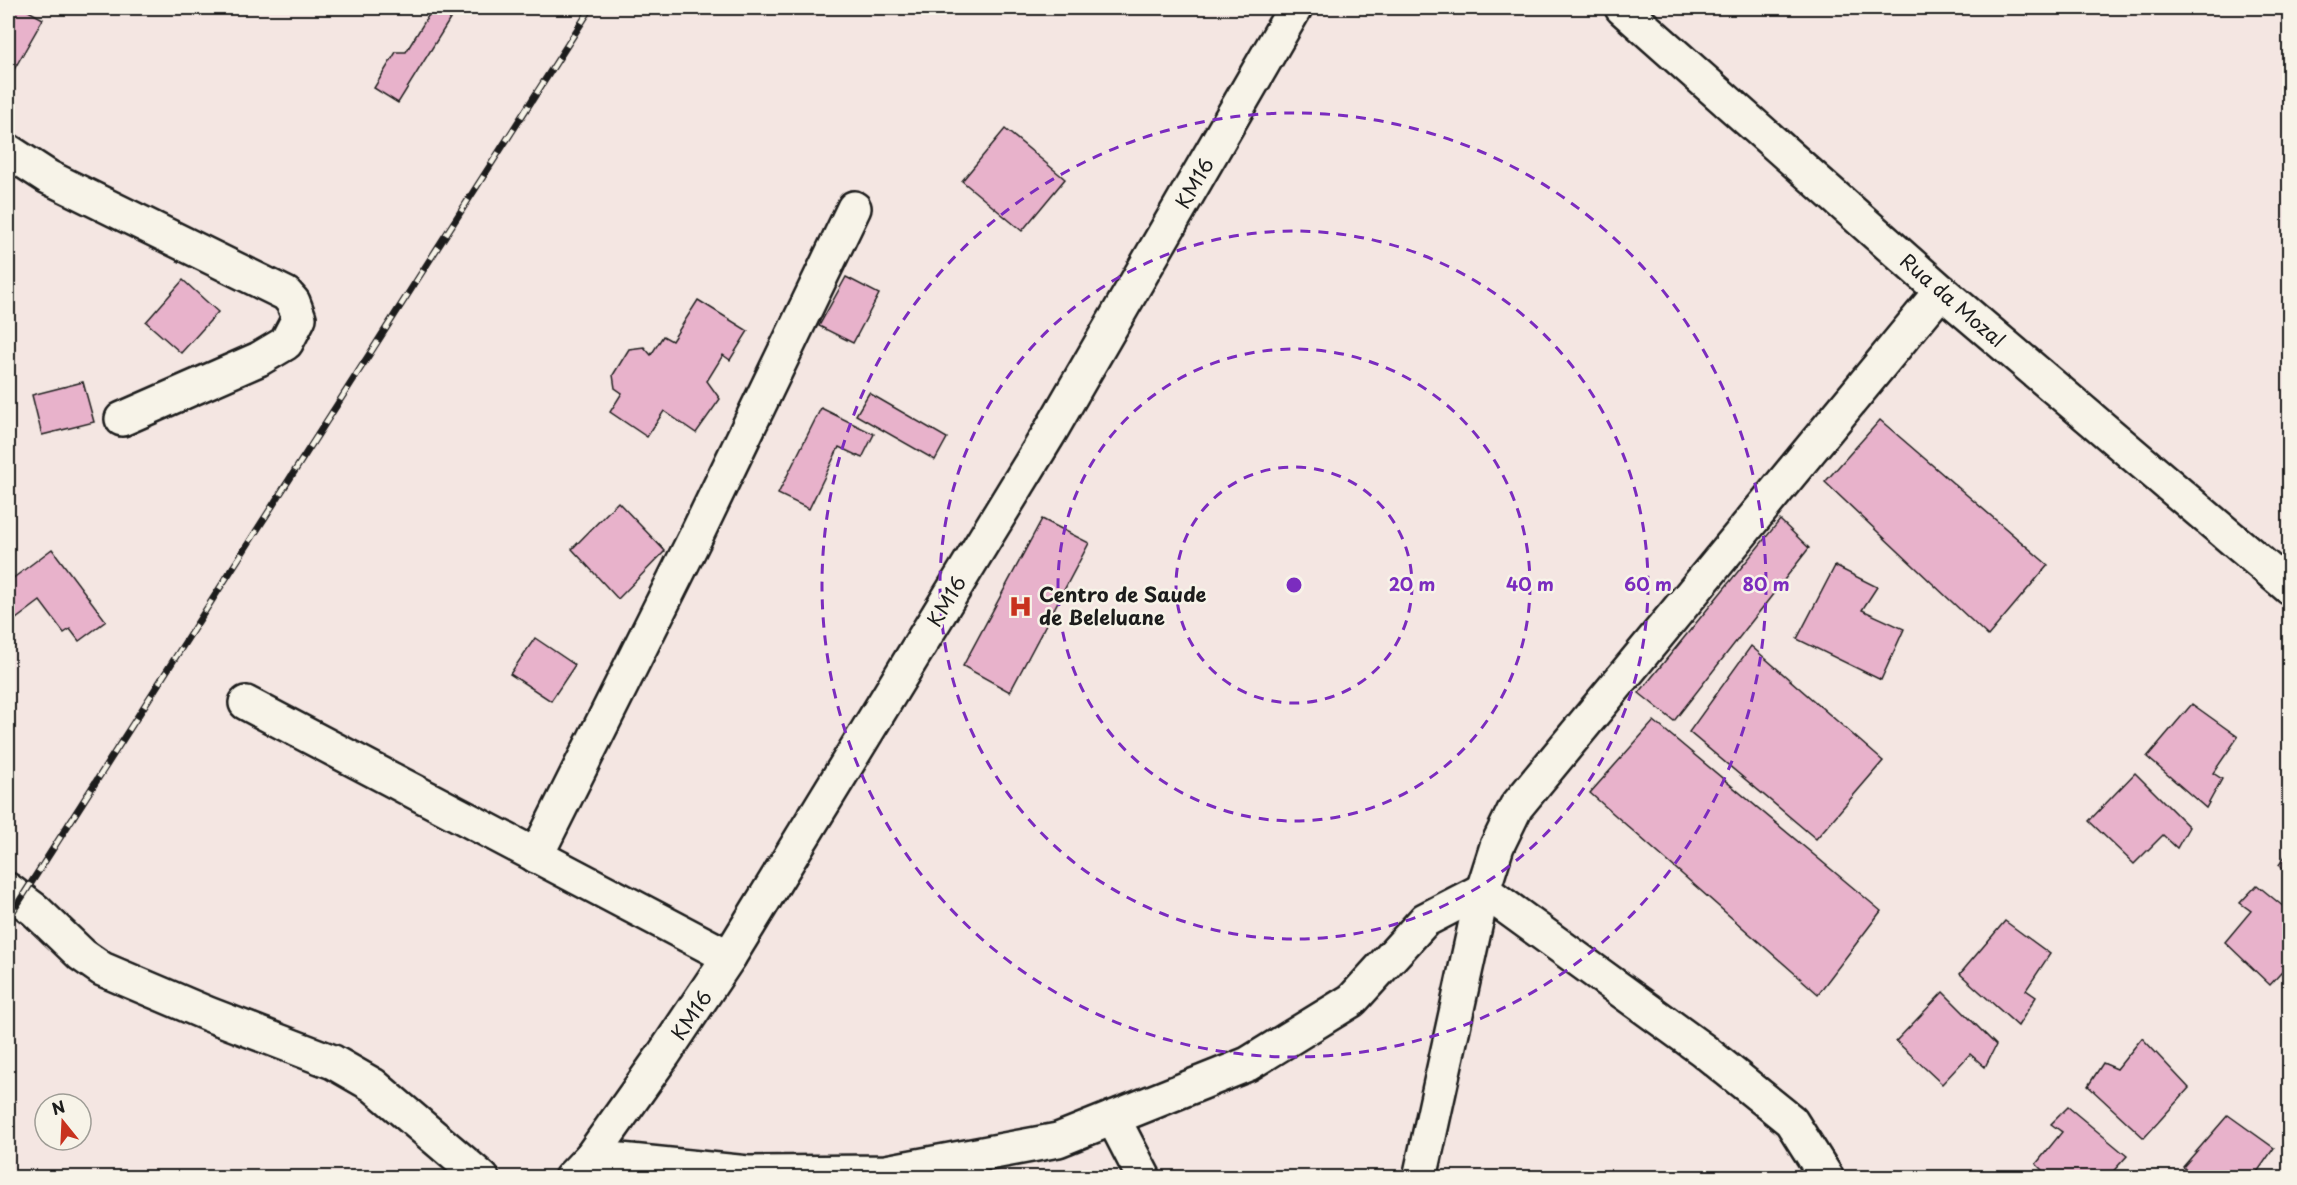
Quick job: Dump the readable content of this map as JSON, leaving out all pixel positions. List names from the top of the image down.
{
  "streets": {
    "street": ["KM16", "Rua da Mozal"]
  },
  "places": {
    "hospital": ["Centro de Saude de Beleluane"]
  },
  "north": "top",
  "rings": [
    "20 m",
    "40 m",
    "60 m",
    "80 m"
  ]
}
